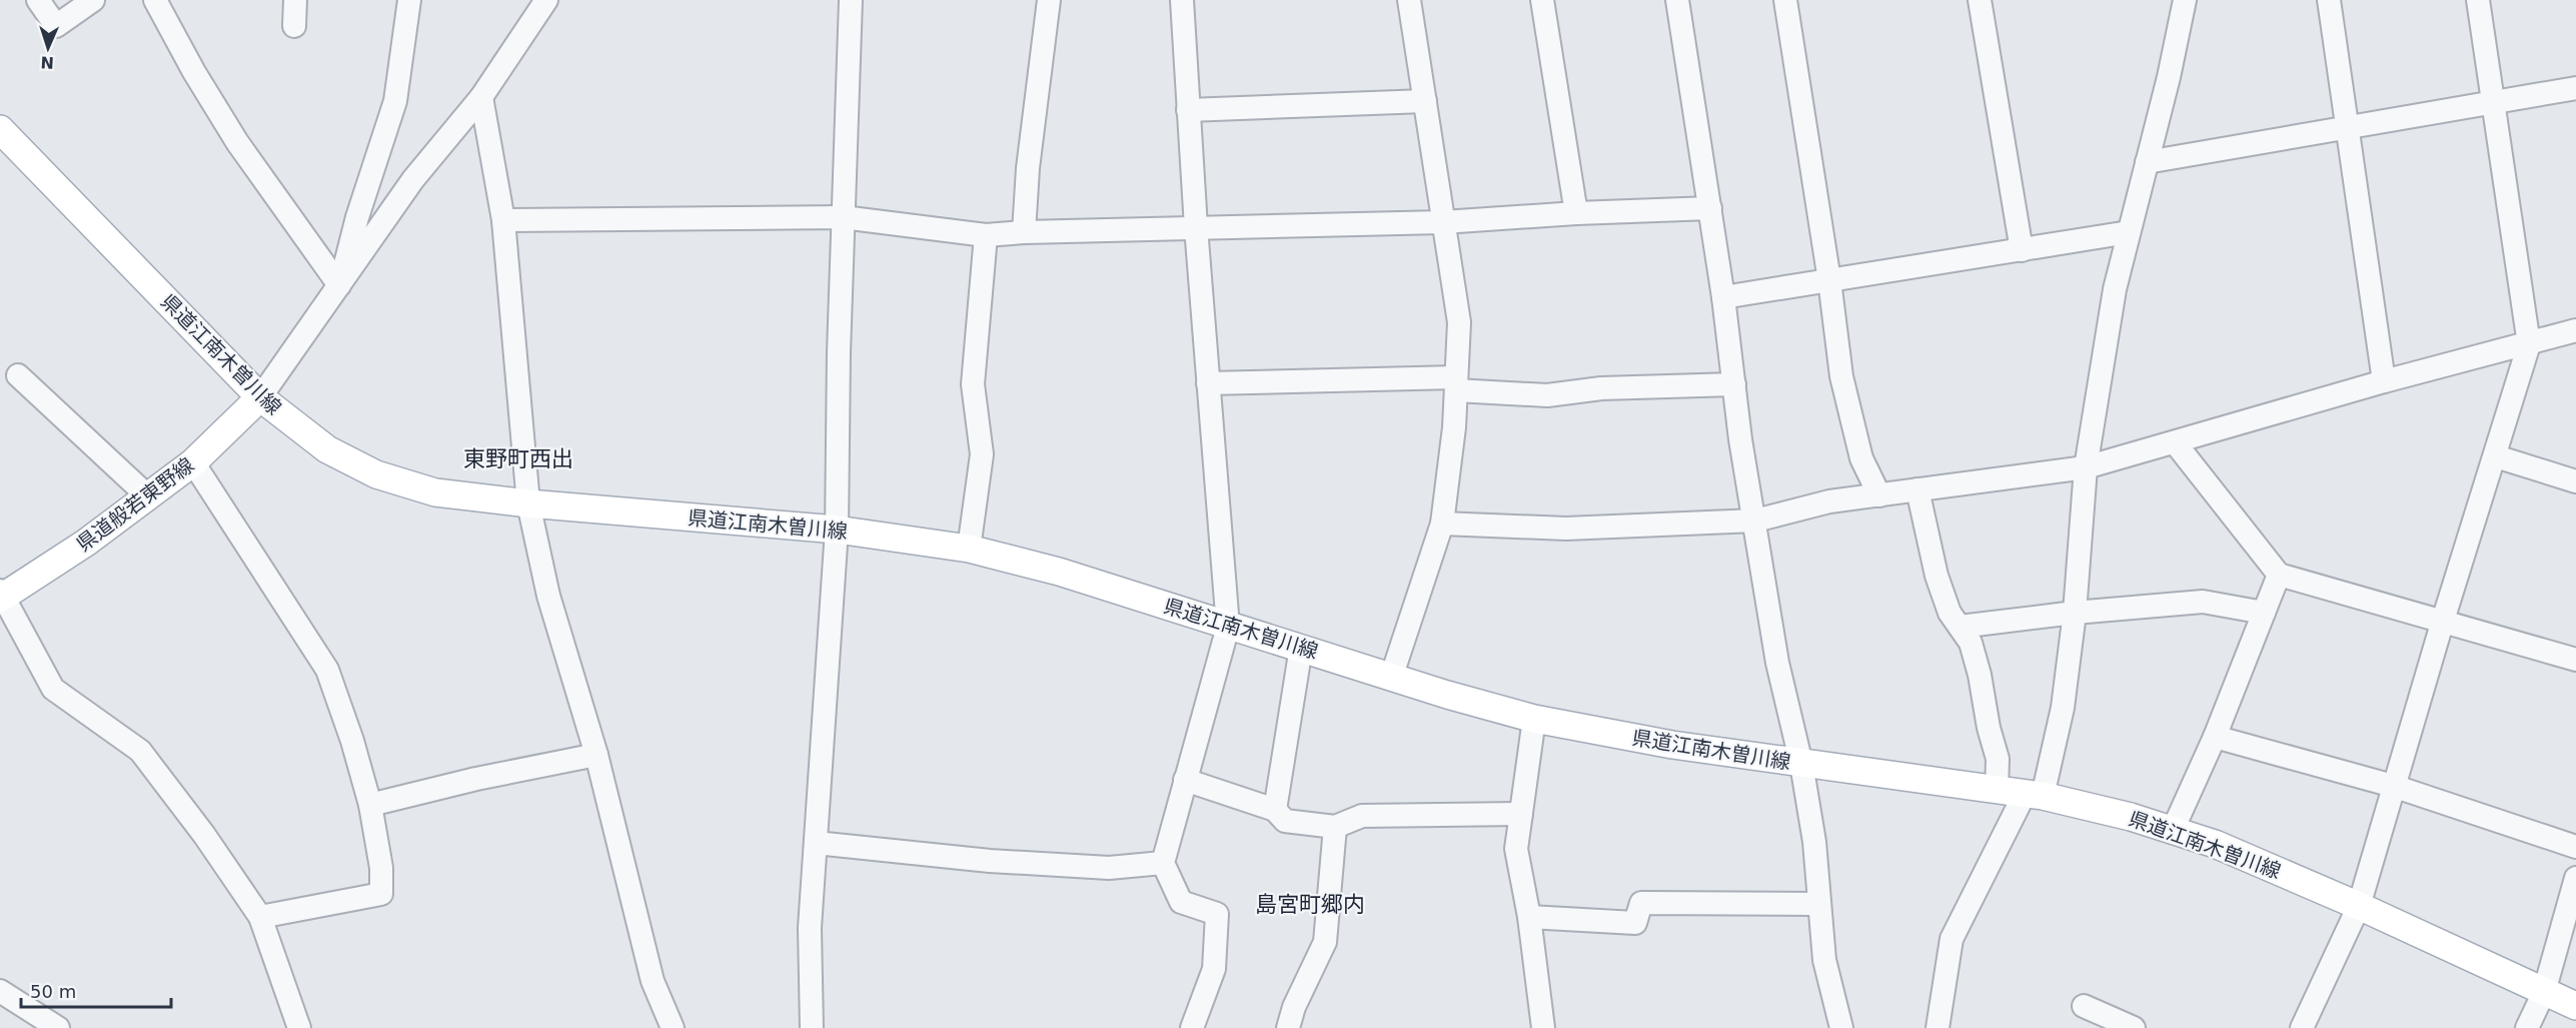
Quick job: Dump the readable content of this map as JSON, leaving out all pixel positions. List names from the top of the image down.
{
  "streets": {
    "main road": ["県道江南木曽川線", "県道般若東野線"]
  },
  "crossings": [
    ["県道江南木曽川線", "県道般若東野線"]
  ],
  "districts": ["東野町西出", "島宮町郷内"],
  "scale_bar": "50 m",
  "north": "bottom"
}
